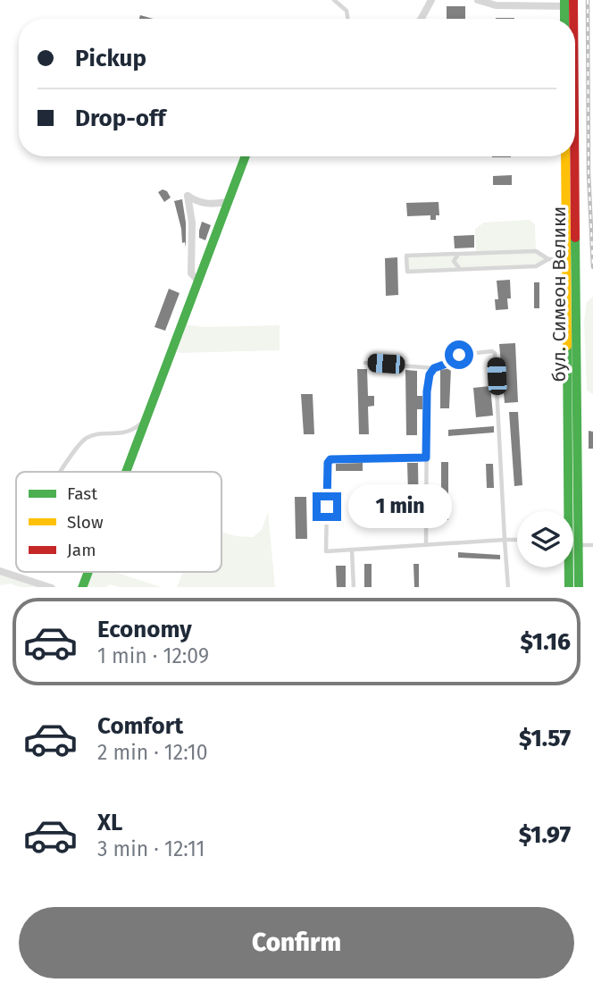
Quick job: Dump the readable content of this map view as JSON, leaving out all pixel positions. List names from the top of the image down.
{
  "streets": {
    "main road": ["бул. Симеон Велики"]
  },
  "legend": ["Fast", "Slow", "Jam"],
  "page": {
    "banner": ["Pickup", "Drop-off"],
    "bubble": "1 min",
    "list": [
      {
        "name": "Economy",
        "note": "1 min · 12:09",
        "value": "$1.16"
      },
      {
        "name": "Comfort",
        "note": "2 min · 12:10",
        "value": "$1.57"
      },
      {
        "name": "XL",
        "note": "3 min · 12:11",
        "value": "$1.97"
      }
    ],
    "buttons": "Confirm"
  }
}
